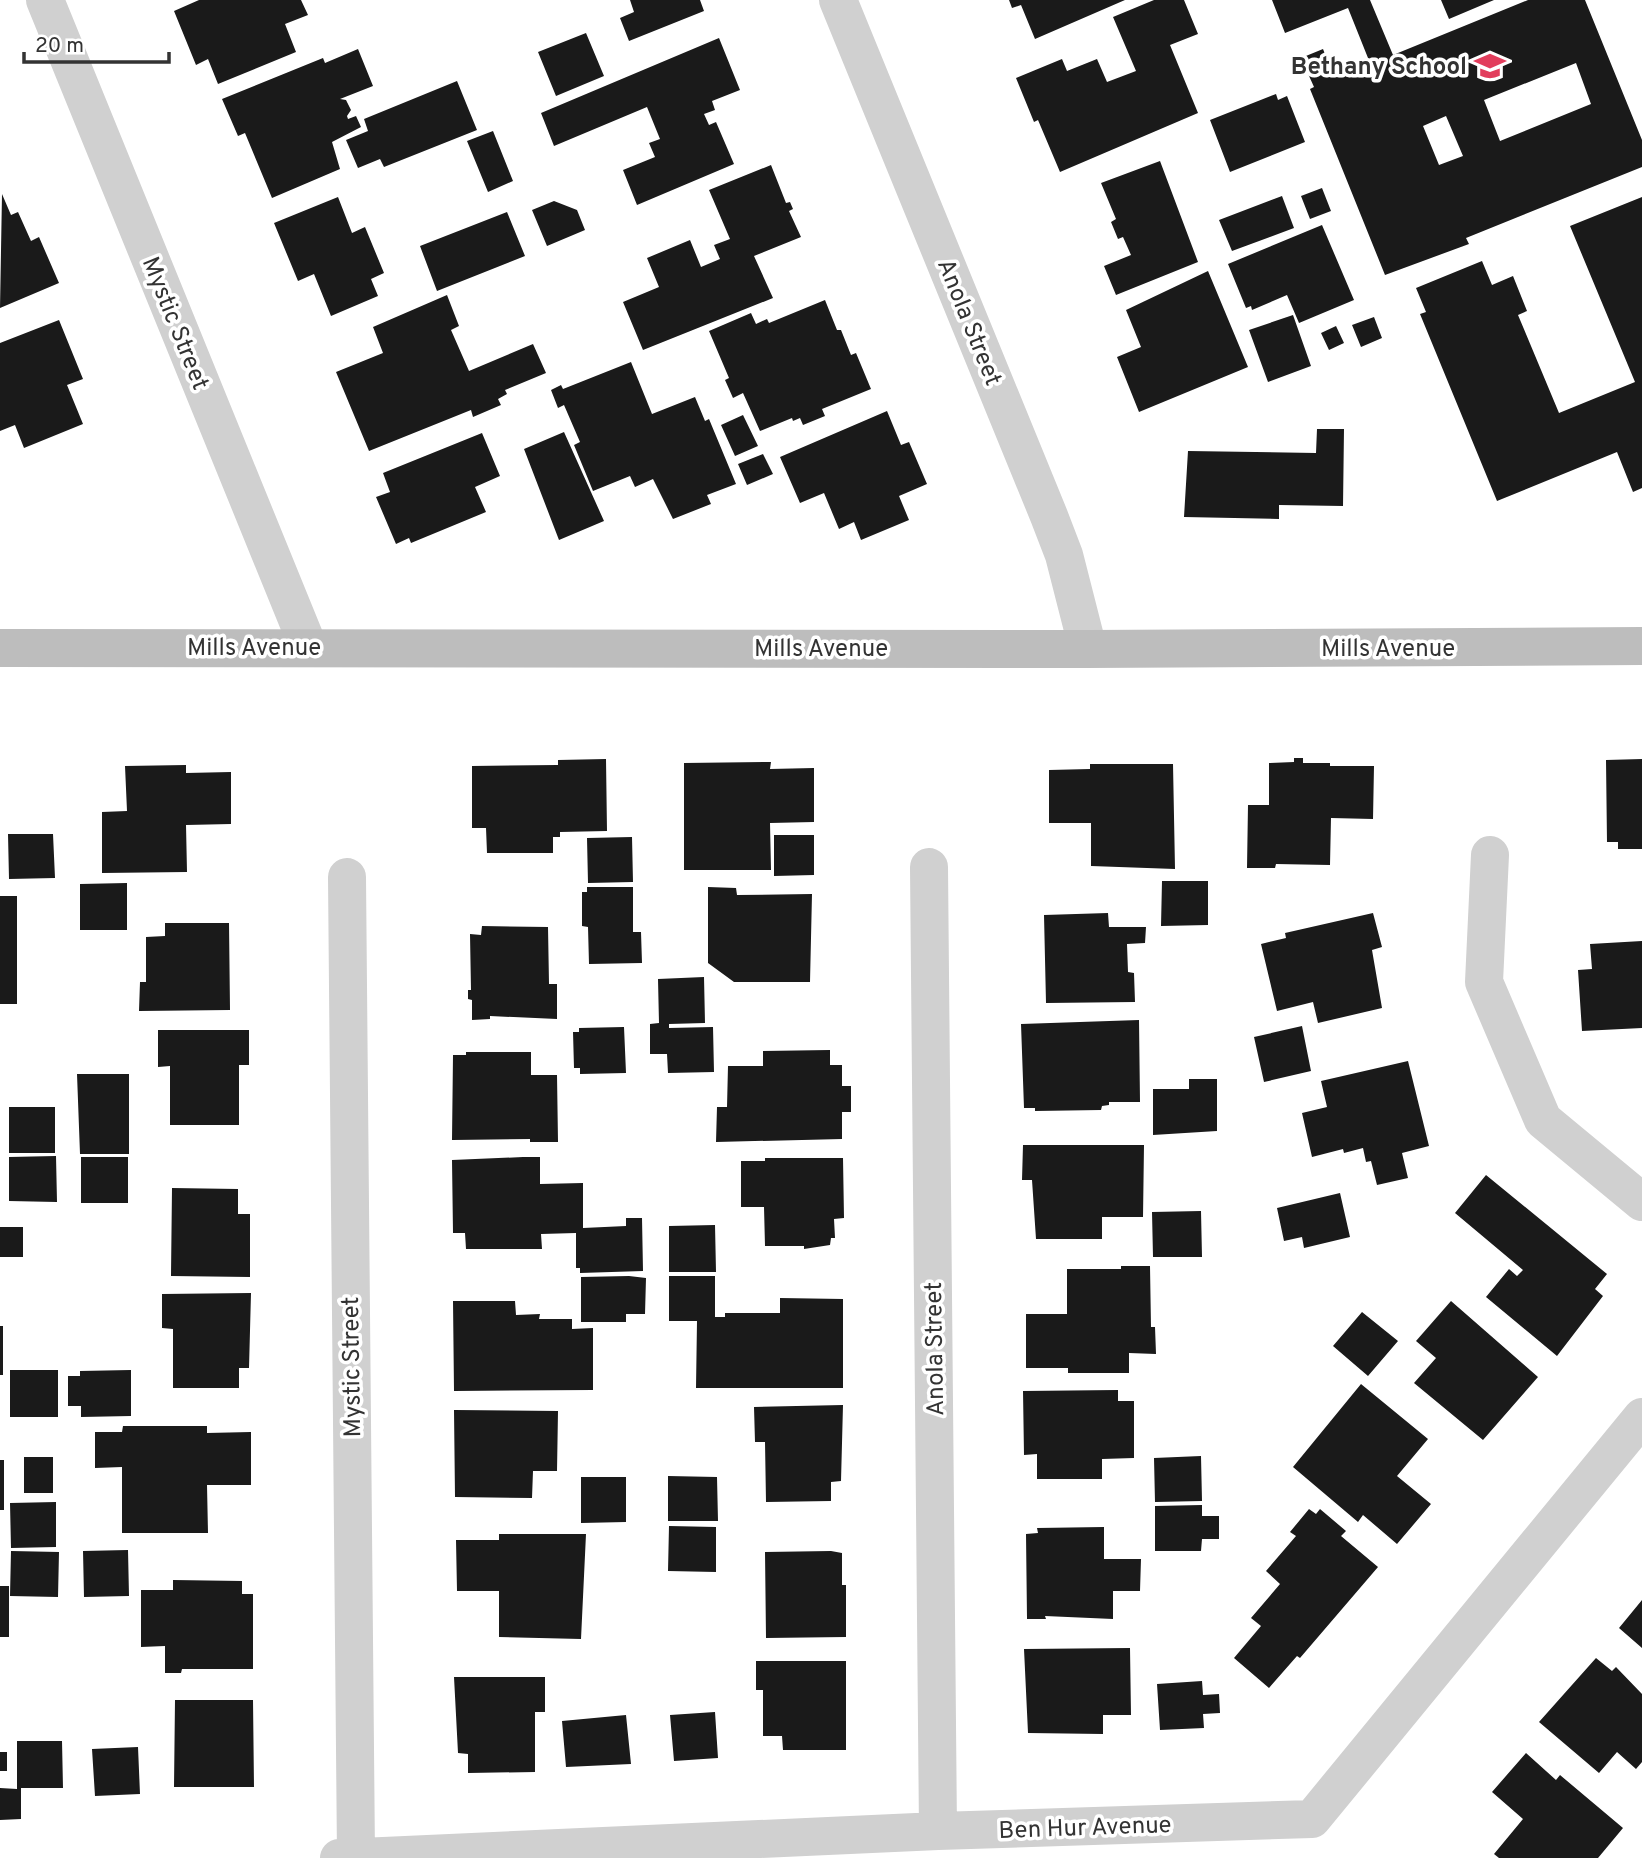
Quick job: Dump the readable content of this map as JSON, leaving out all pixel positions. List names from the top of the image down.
{
  "streets": {
    "main road": ["Mills Avenue"],
    "street": ["Anola Street", "Mystic Street", "Ben Hur Avenue"]
  },
  "crossings": [
    ["Anola Street", "Mills Avenue"],
    ["Anola Street", "Ben Hur Avenue"],
    ["Mystic Street", "Mills Avenue"],
    ["Mystic Street", "Ben Hur Avenue"]
  ],
  "places": {
    "school or university": ["Bethany School"]
  },
  "scale_bar": "20 m"
}
